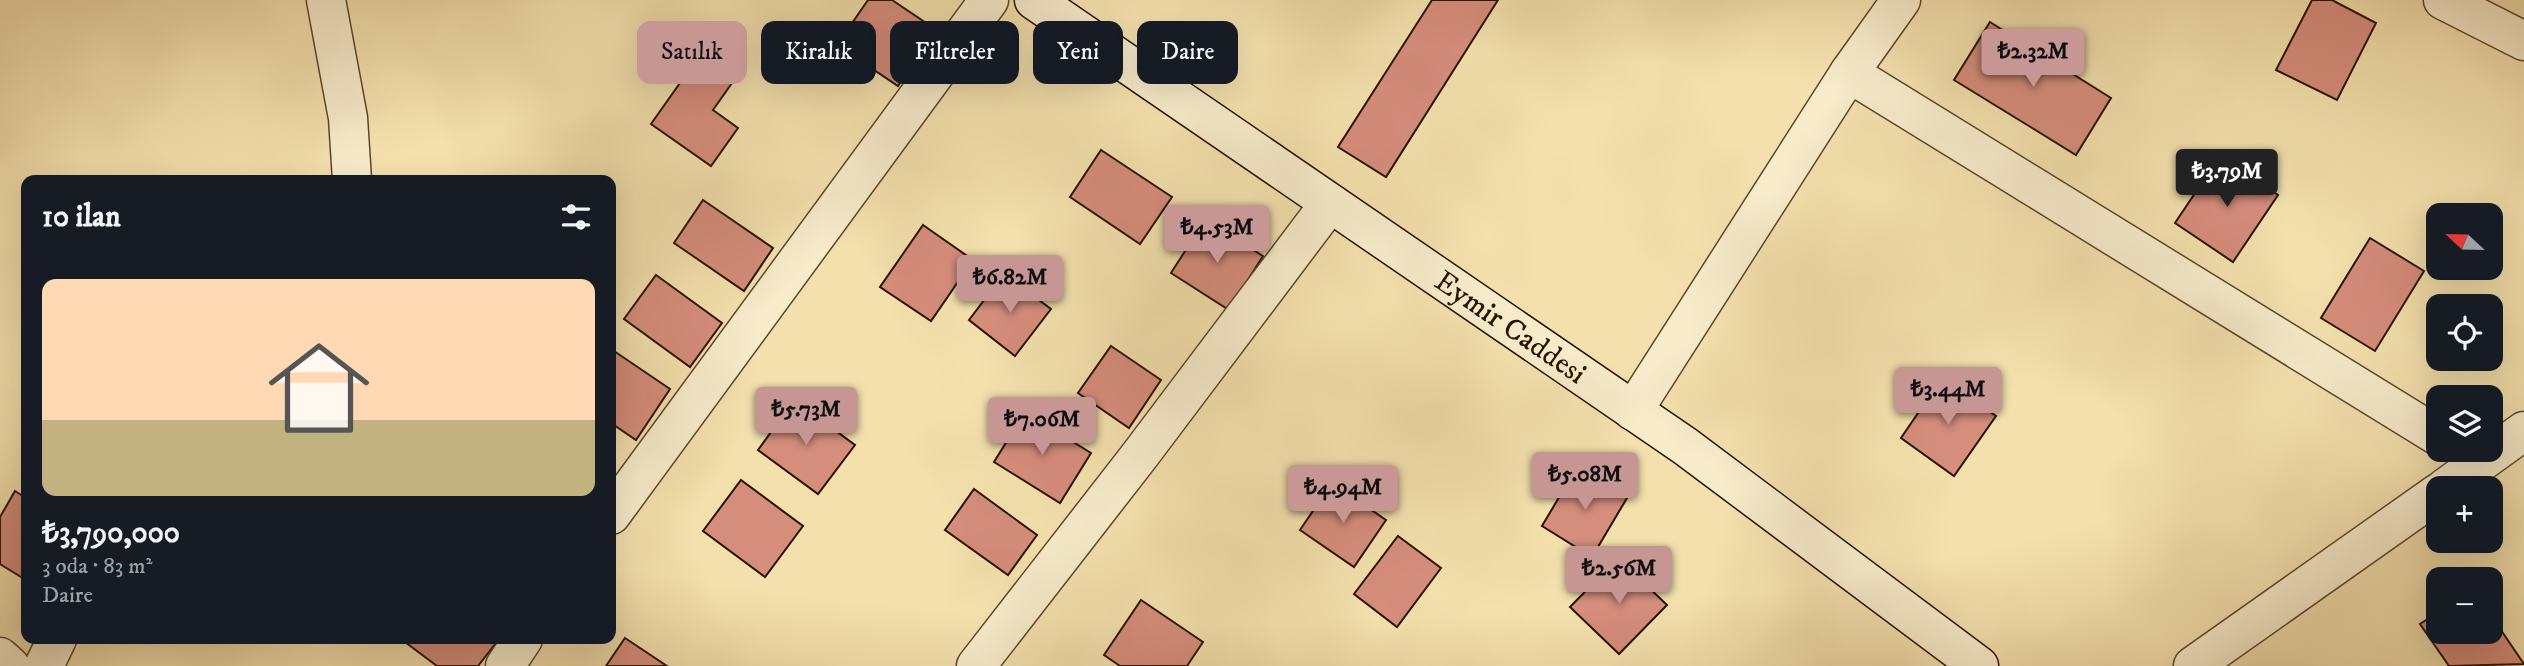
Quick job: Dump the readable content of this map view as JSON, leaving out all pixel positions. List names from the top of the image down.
{
  "streets": {
    "street": ["Eymir Caddesi"]
  },
  "north": "left",
  "page": {
    "chip": [
      "Satılık",
      "Kiralık",
      "Filtreler",
      "Yeni",
      "Daire"
    ],
    "price": [
      "₺2.32M",
      "₺3.79M",
      "₺4.53M",
      "₺6.82M",
      "₺3.44M",
      "₺5.73M",
      "₺7.06M",
      "₺5.08M",
      "₺4.94M",
      "₺2.56M"
    ],
    "heading": "10 ilan",
    "map_buttons": ["+", "−"],
    "list": [
      {
        "name": "₺3,790,000",
        "note": "3 oda · 83 m² · Daire"
      }
    ]
  }
}
